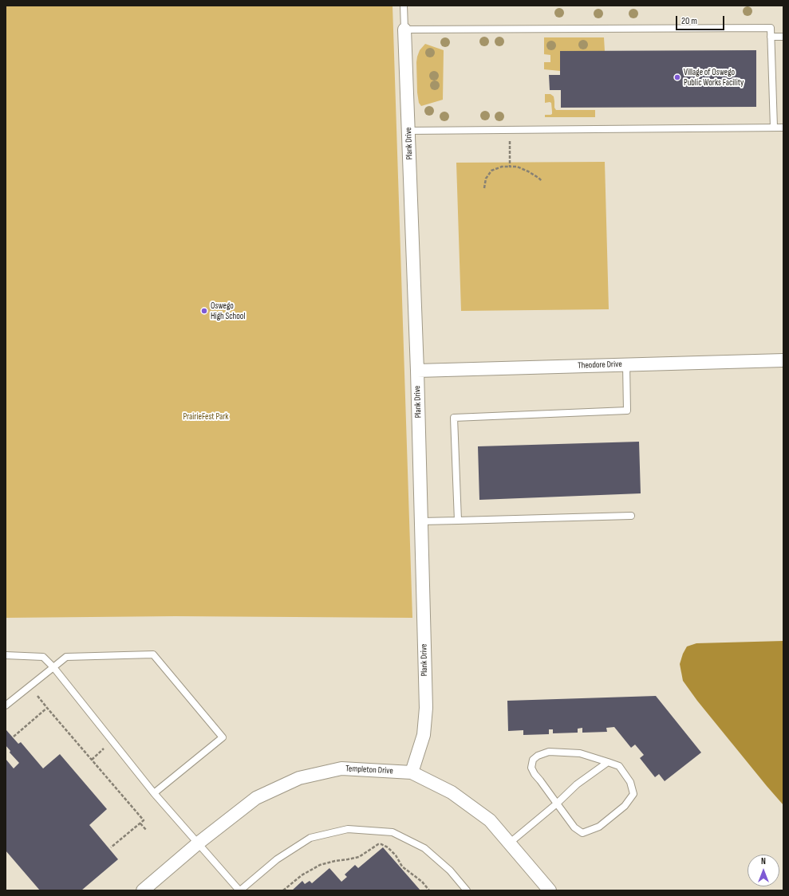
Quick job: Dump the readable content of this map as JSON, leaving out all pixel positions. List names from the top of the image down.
{
  "streets": {
    "street": ["Plank Drive", "Theodore Drive", "Templeton Drive"]
  },
  "crossings": [
    ["Plank Drive", "Theodore Drive"],
    ["Plank Drive", "Templeton Drive"]
  ],
  "parks": ["PrairieFest Park"],
  "places": ["Village of Oswego Public Works Facility", "Oswego High School"],
  "scale_bar": "20 m",
  "north": "top"
}
